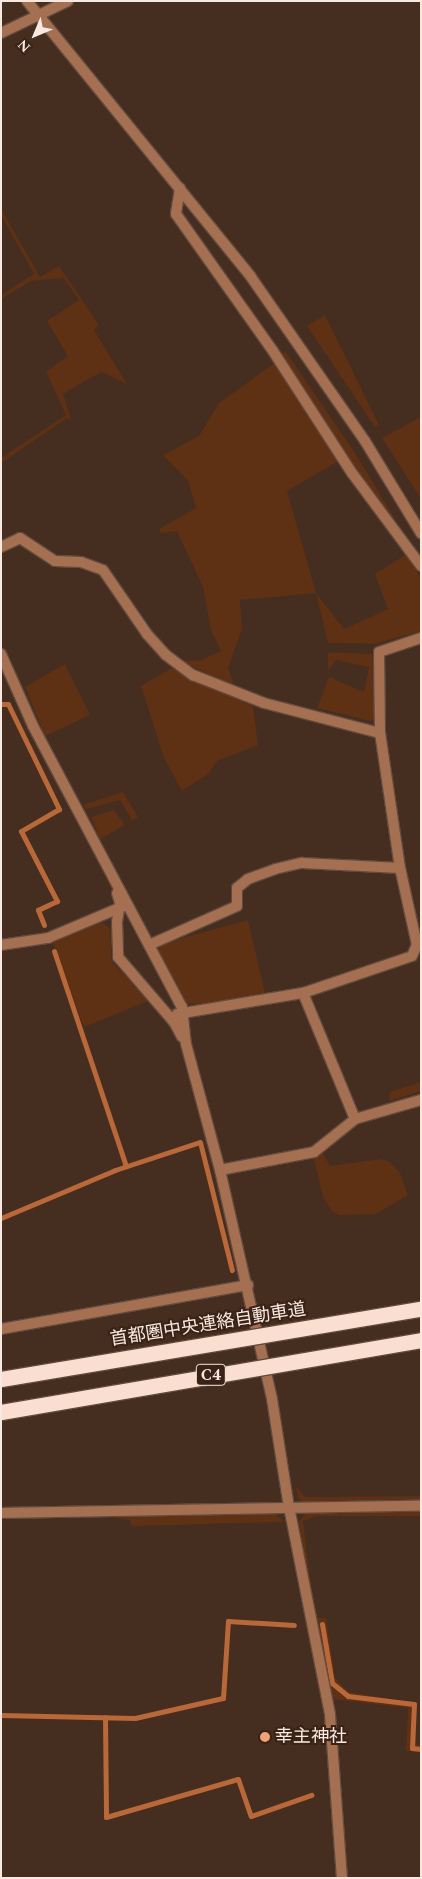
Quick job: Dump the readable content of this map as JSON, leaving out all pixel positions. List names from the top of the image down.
{
  "streets": {
    "highway": ["首都圏中央連絡自動車道", "C4"]
  },
  "places": ["幸主神社"],
  "north": "bottom left"
}
